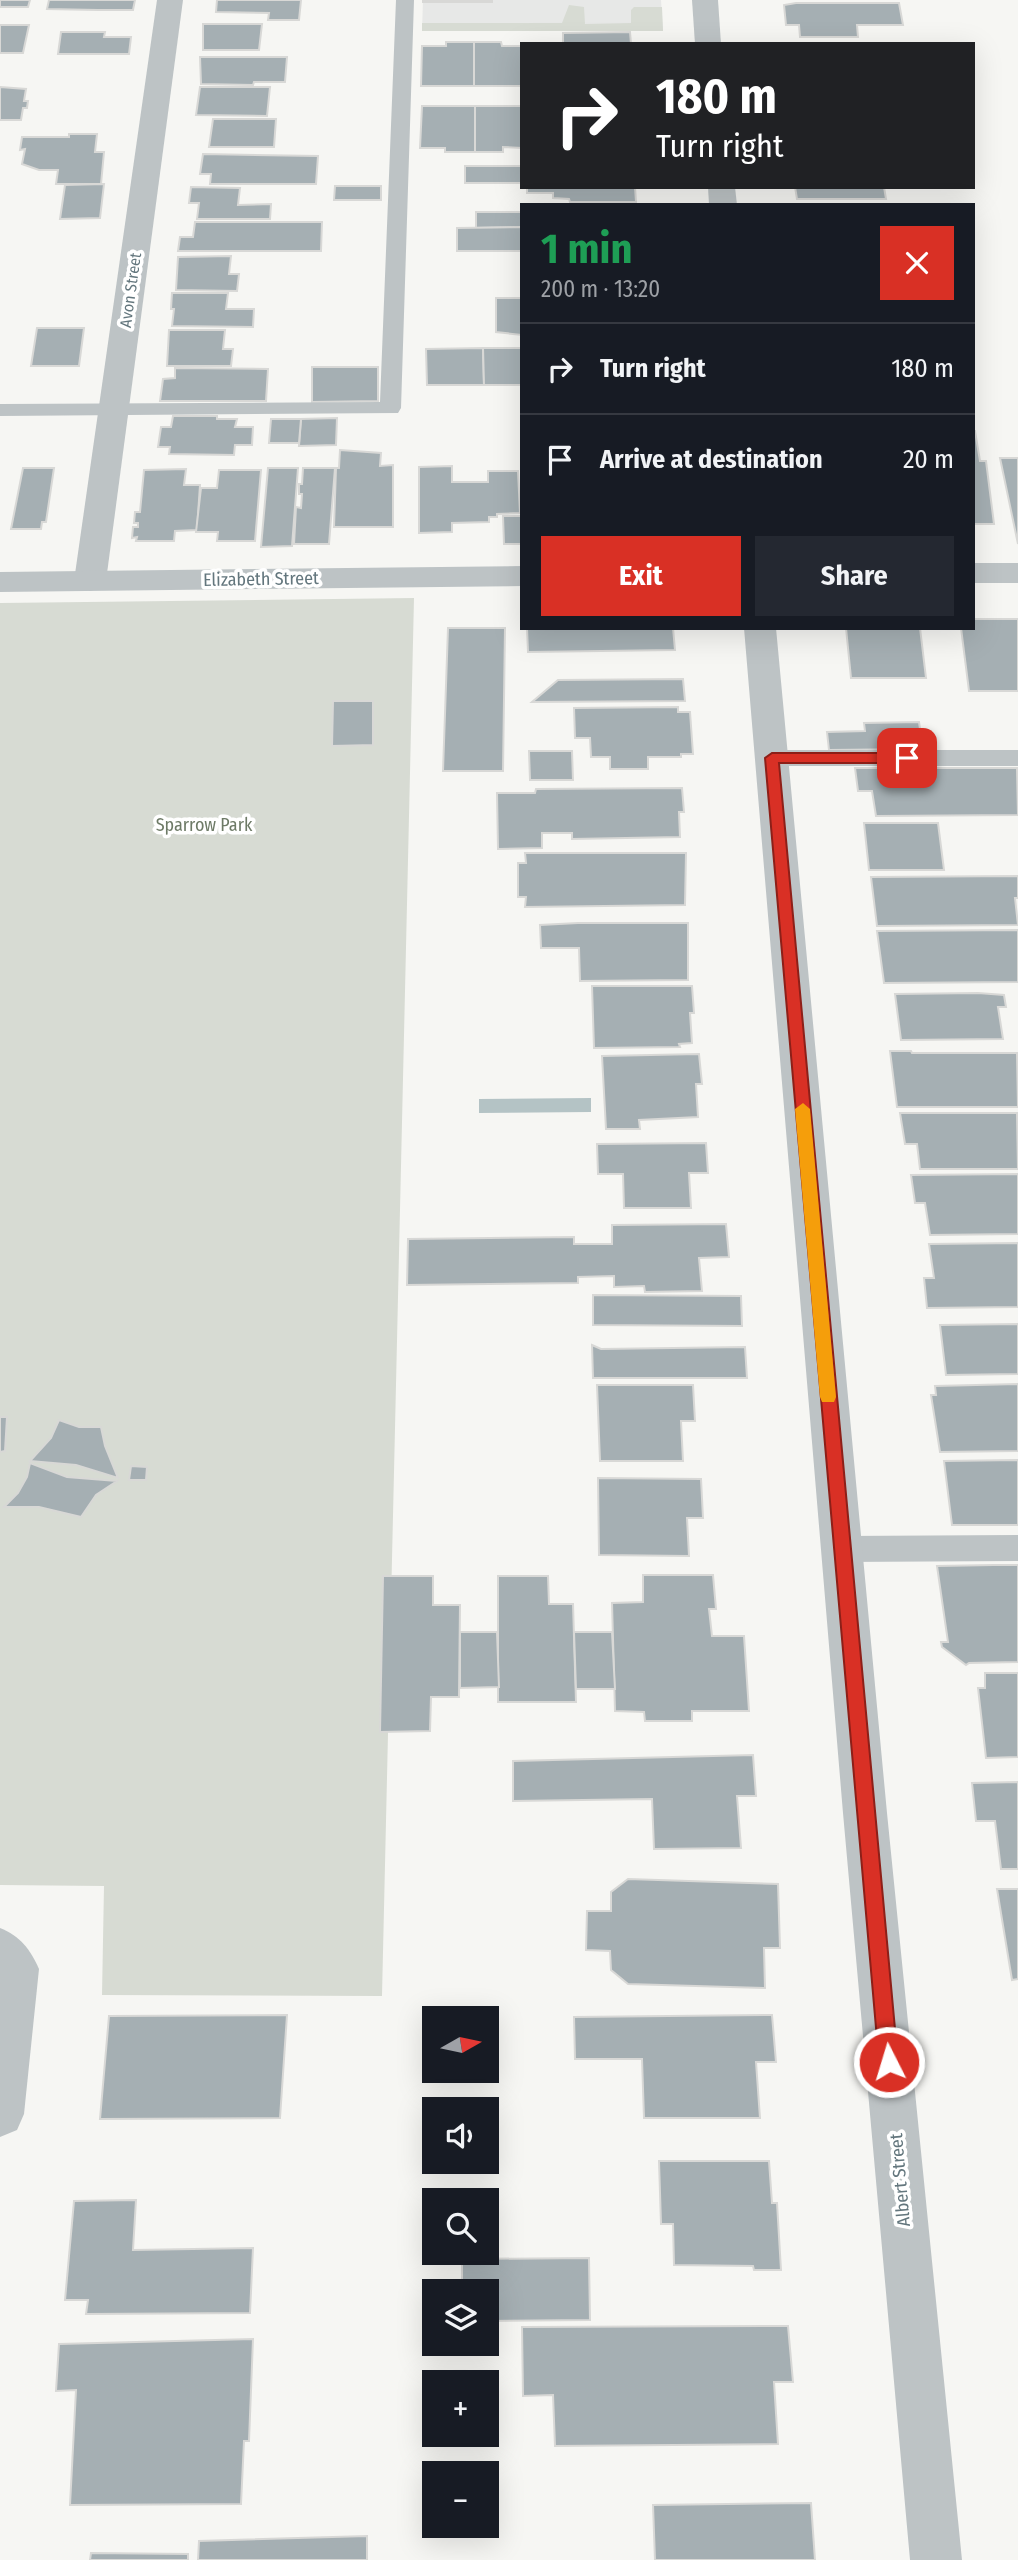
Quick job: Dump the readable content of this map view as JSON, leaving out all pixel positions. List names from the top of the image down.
{
  "streets": {
    "street": ["Avon Street", "Elizabeth Street", "Albert Street"]
  },
  "crossings": [
    ["Avon Street", "Elizabeth Street"]
  ],
  "parks": ["Sparrow Park"],
  "north": "right",
  "page": {
    "turn": ["180 m", "Turn right"],
    "heading": ["1 min", "200 m · 13:20"],
    "list": [
      {
        "name": "Turn right",
        "value": "180 m"
      },
      {
        "name": "Arrive at destination",
        "value": "20 m"
      }
    ],
    "buttons": ["Exit", "Share"],
    "map_buttons": ["+", "−"]
  }
}
